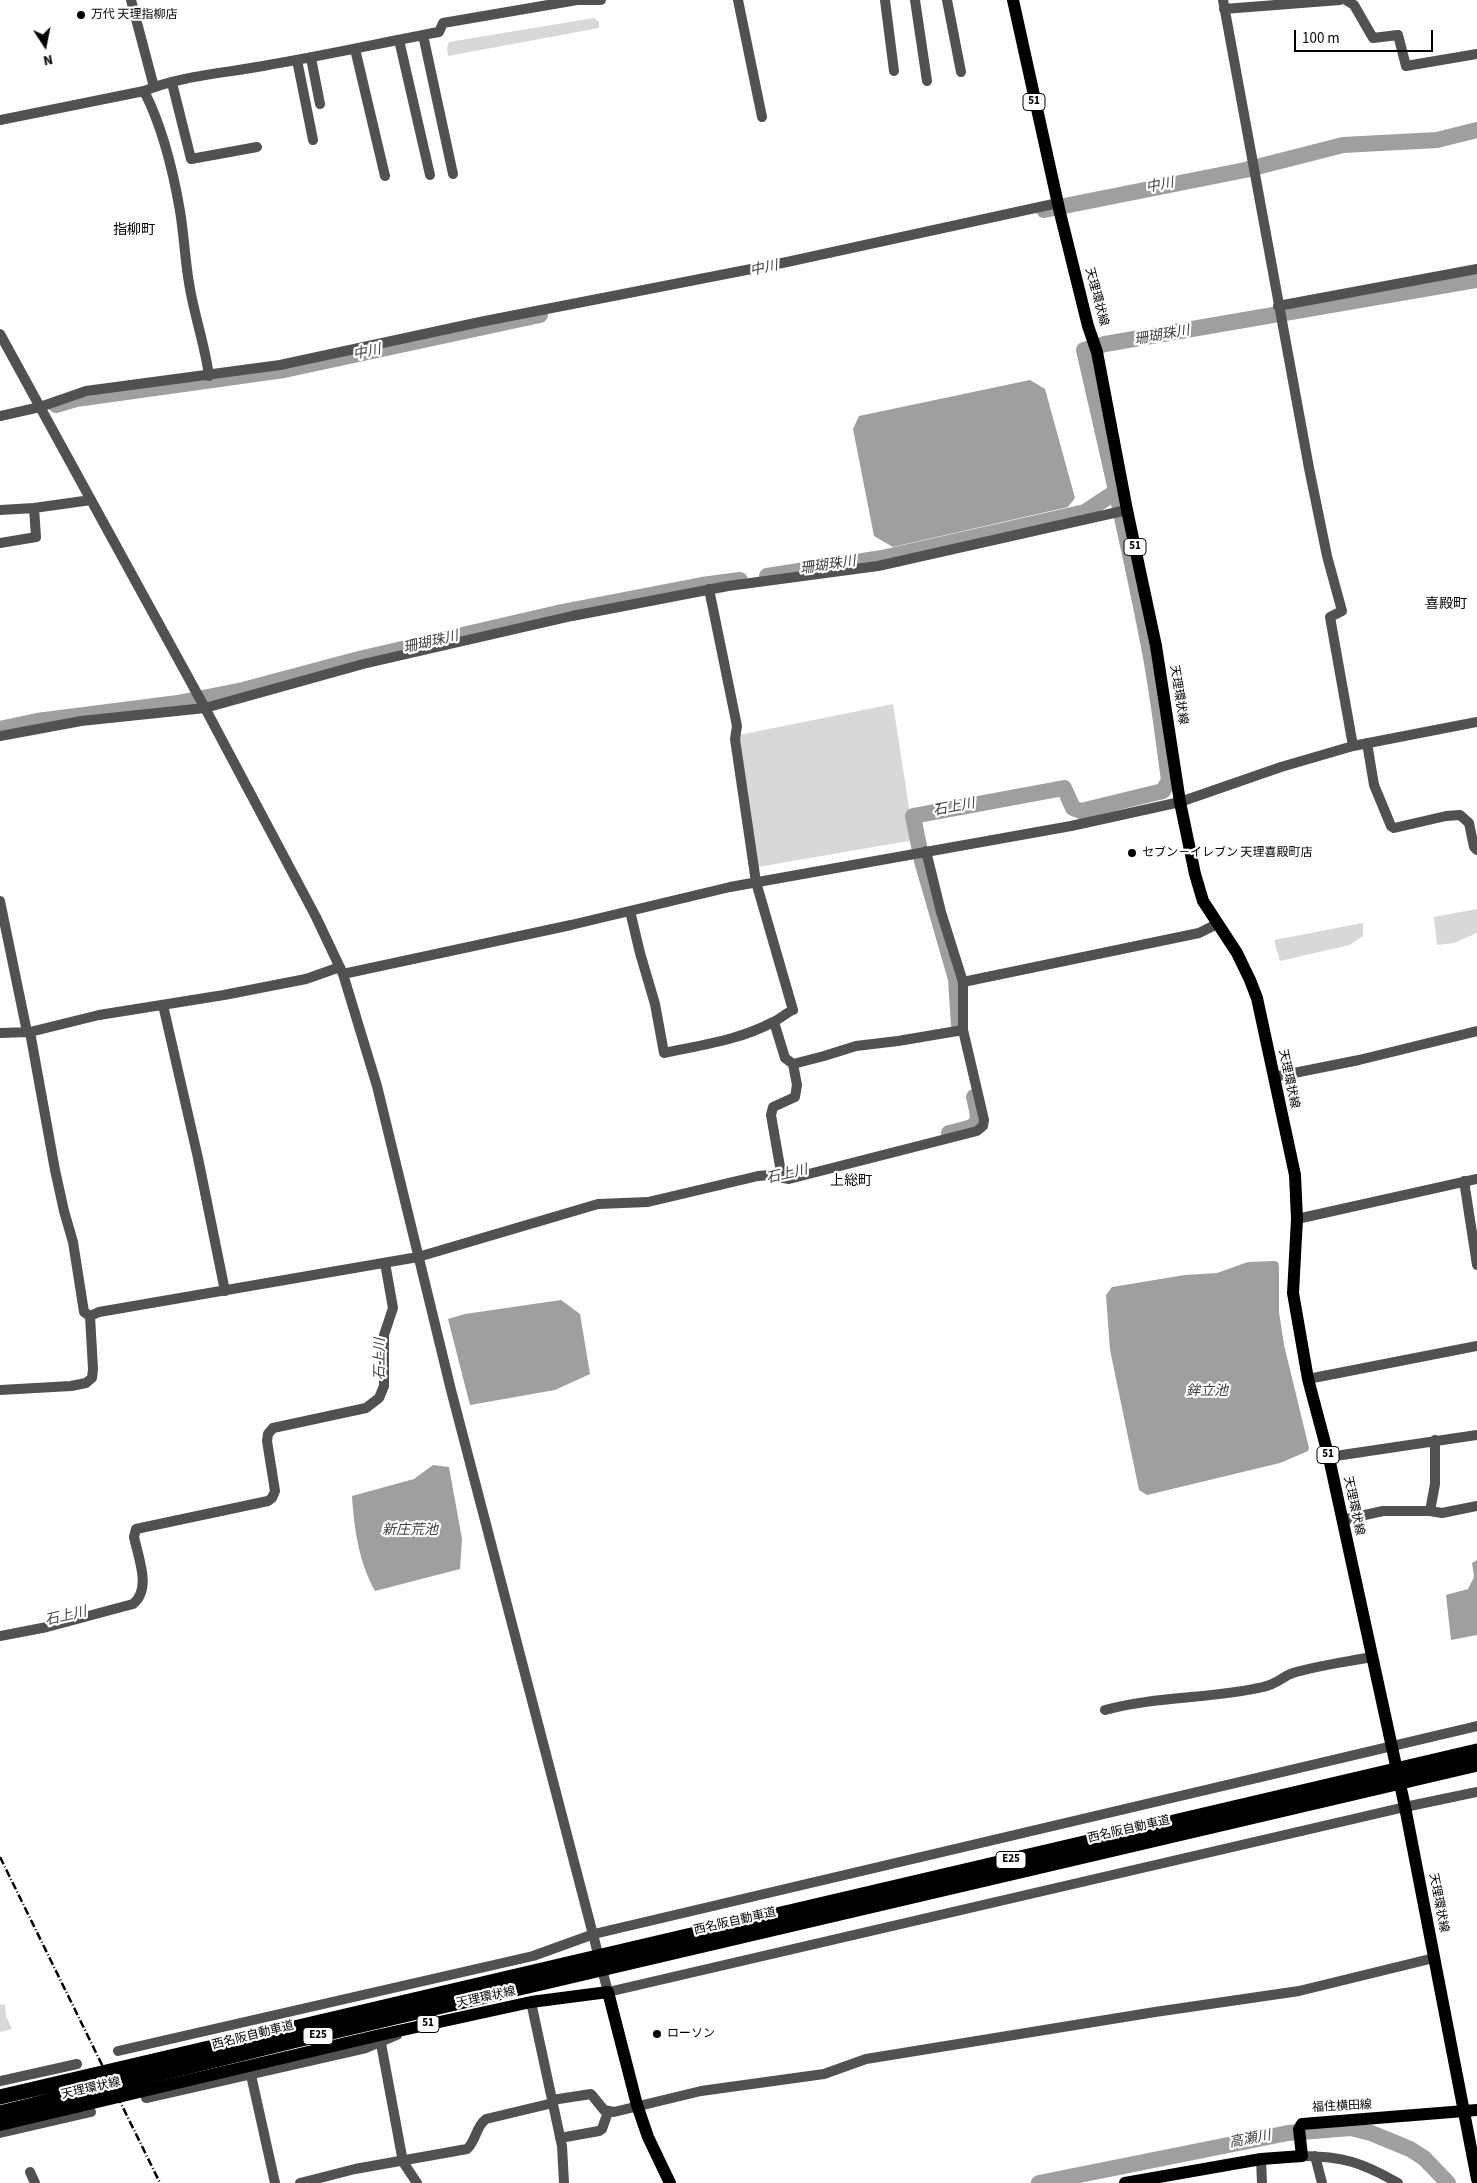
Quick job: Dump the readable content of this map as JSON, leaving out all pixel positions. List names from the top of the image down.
{
  "streets": {
    "highway": ["西名阪自動車道", "E25"],
    "main road": ["51", "天理環状線", "福住横田線"]
  },
  "crossings": [
    ["天理環状線", "福住横田線"]
  ],
  "districts": ["指柳町", "喜殿町", "上総町"],
  "water": [
    "中川",
    "珊瑚珠川",
    "石上川",
    "鉾立池",
    "新庄荒池",
    "高瀬川"
  ],
  "places": ["万代 天理指柳店", "セブン－イレブン 天理喜殿町店", "ローソン"],
  "scale_bar": "100 m",
  "north": "bottom"
}
